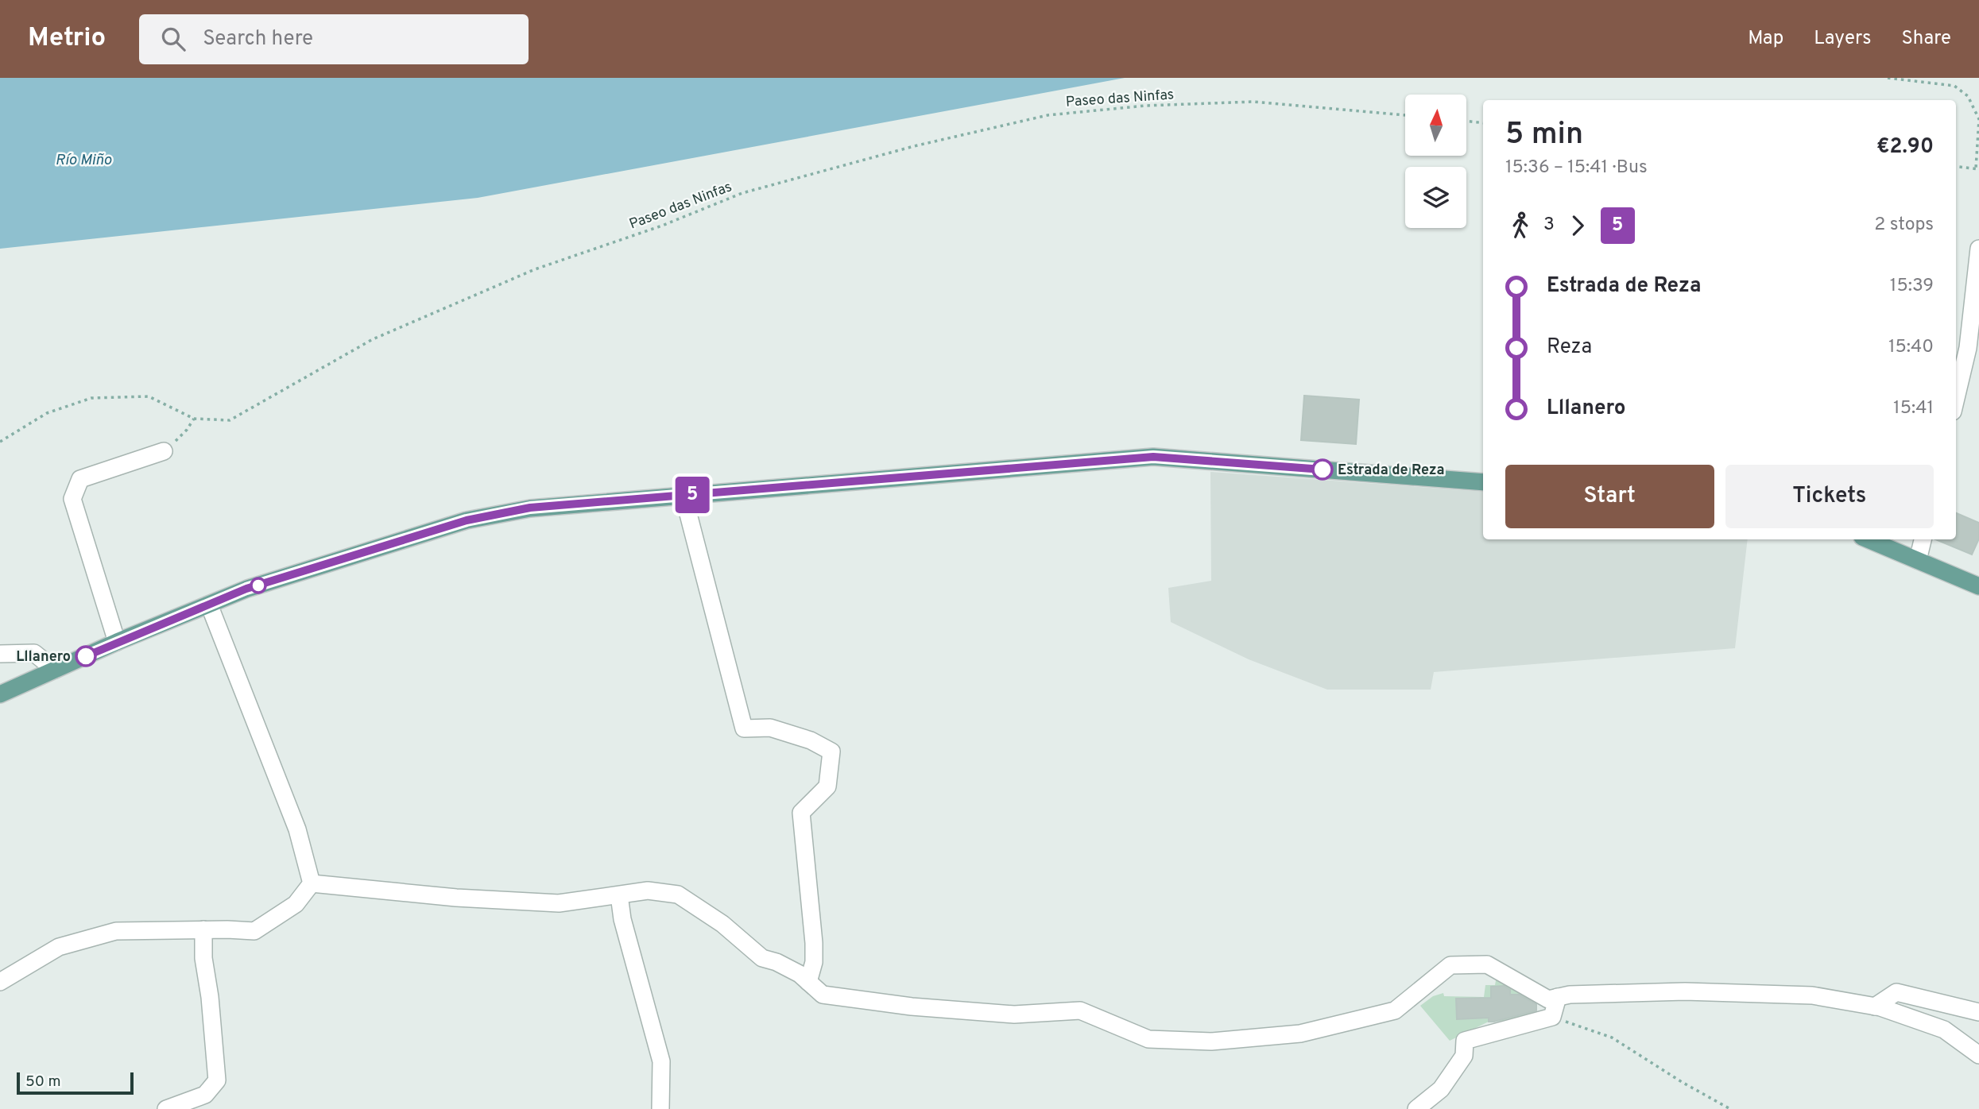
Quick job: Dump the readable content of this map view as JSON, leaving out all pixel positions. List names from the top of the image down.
{
  "streets": {
    "path": ["Paseo das Ninfas"]
  },
  "water": ["Río Miño"],
  "places": ["Estrada de Reza", "Lllanero"],
  "lines": ["bus line 5"],
  "scale_bar": "50 m",
  "north": "top",
  "page": {
    "header": "Metrio",
    "search": "Search here",
    "nav": ["Map", "Layers", "Share"],
    "on_map": "5",
    "heading": ["5 min", "15:36 – 15:41 · Bus", "€2.90"],
    "legs": ["3", "5", "2 stops"],
    "list": [
      {
        "name": "Estrada de Reza",
        "value": "15:39"
      },
      {
        "name": "Reza",
        "value": "15:40"
      },
      {
        "name": "Lllanero",
        "value": "15:41"
      }
    ],
    "buttons": ["Start", "Tickets"],
    "scale": "50 m"
  }
}
